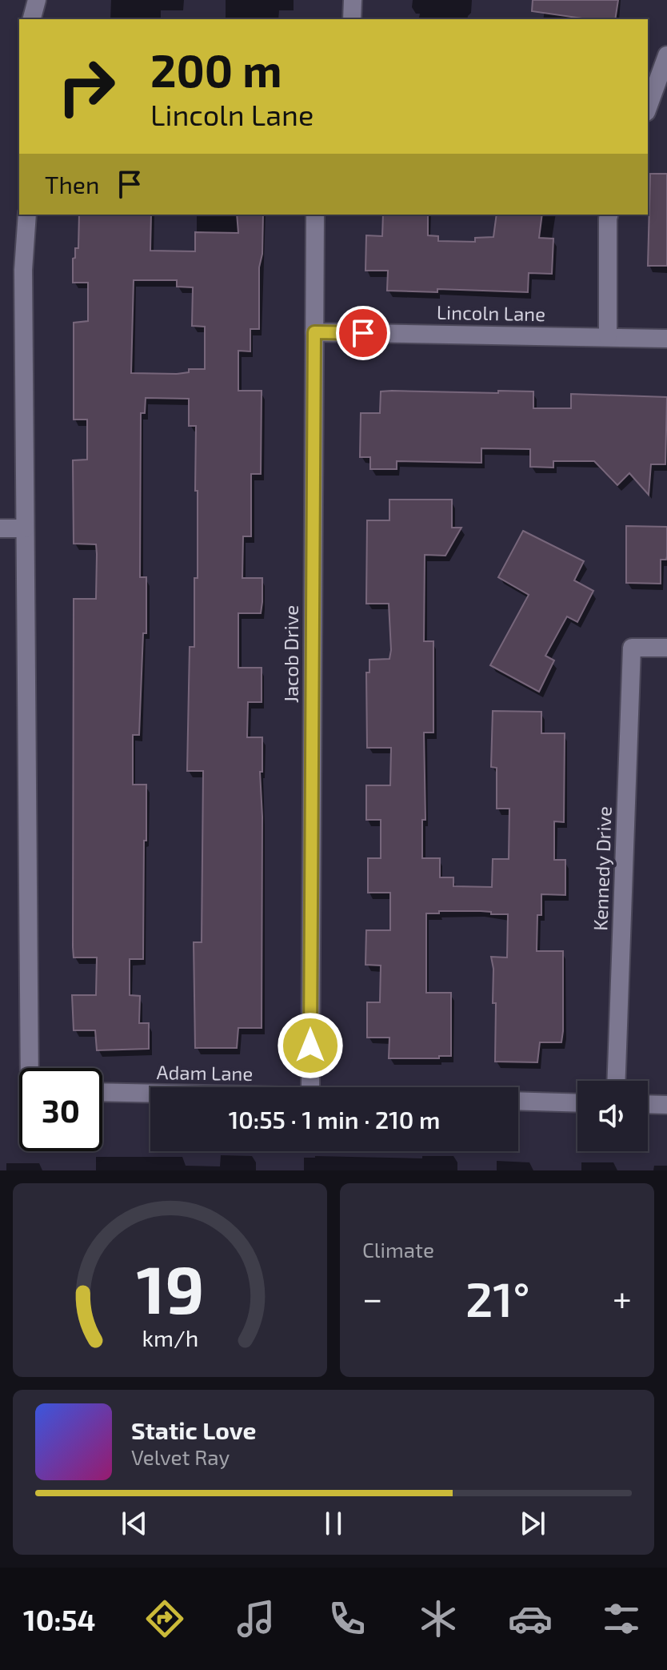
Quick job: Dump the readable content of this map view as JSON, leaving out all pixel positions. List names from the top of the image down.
{
  "streets": {
    "street": [
      "Lincoln Lane",
      "Jacob Drive",
      "Kennedy Drive",
      "Adam Lane"
    ]
  },
  "crossings": [
    ["Lincoln Lane", "Jacob Drive"]
  ],
  "page": {
    "turn": ["200 m", "Lincoln Lane"],
    "then": "Then",
    "limit": "30",
    "trip": "10:55 · 1 min · 210 m",
    "tile": "Climate",
    "heat": ["−", "21°", "+"],
    "song": ["Static Love", "Velvet Ray"],
    "tabs": "10:54",
    "gauge": ["19", "km/h"]
  }
}
